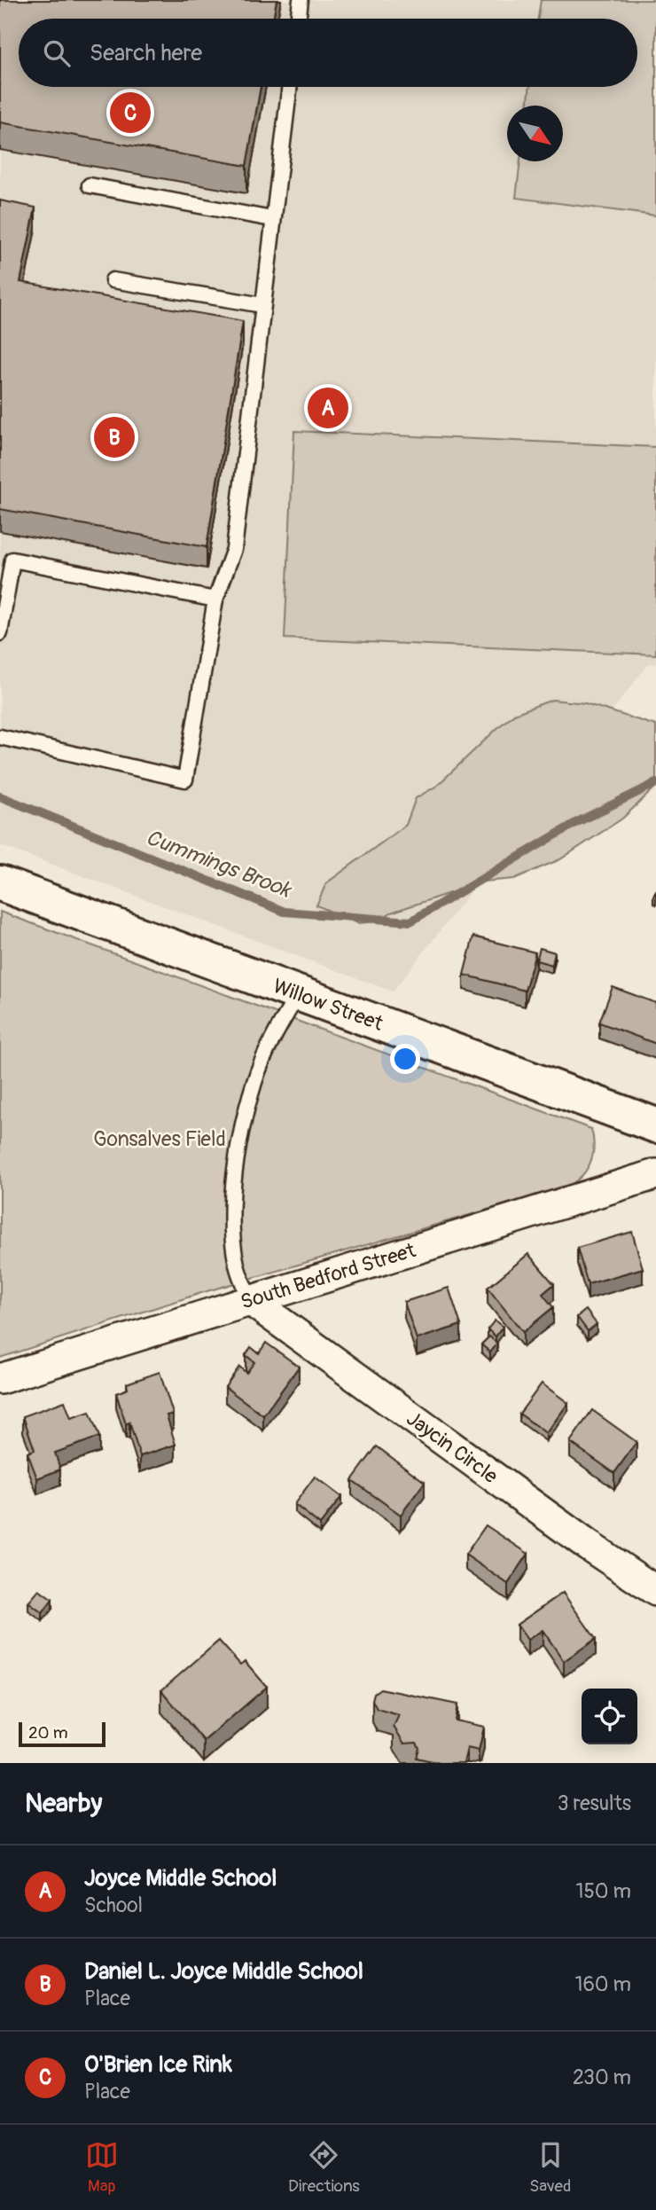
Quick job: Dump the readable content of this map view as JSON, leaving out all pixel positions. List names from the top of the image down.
{
  "streets": {
    "street": ["Willow Street", "South Bedford Street", "Jaycin Circle"]
  },
  "crossings": [
    ["South Bedford Street", "Jaycin Circle"]
  ],
  "water": ["Cummings Brook"],
  "parks": ["Gonsalves Field"],
  "scale_bar": "20 m",
  "north": "bottom right",
  "page": {
    "search": "Search here",
    "pins": ["C", "A", "B"],
    "scale": "20 m",
    "heading": ["Nearby", "3 results"],
    "list": [
      {
        "mark": "A",
        "name": "Joyce Middle School",
        "note": "School",
        "value": "150 m"
      },
      {
        "mark": "B",
        "name": "Daniel L. Joyce Middle School",
        "note": "Place",
        "value": "160 m"
      },
      {
        "mark": "C",
        "name": "O'Brien Ice Rink",
        "note": "Place",
        "value": "230 m"
      }
    ],
    "nav": ["Map", "Directions", "Saved"]
  }
}
